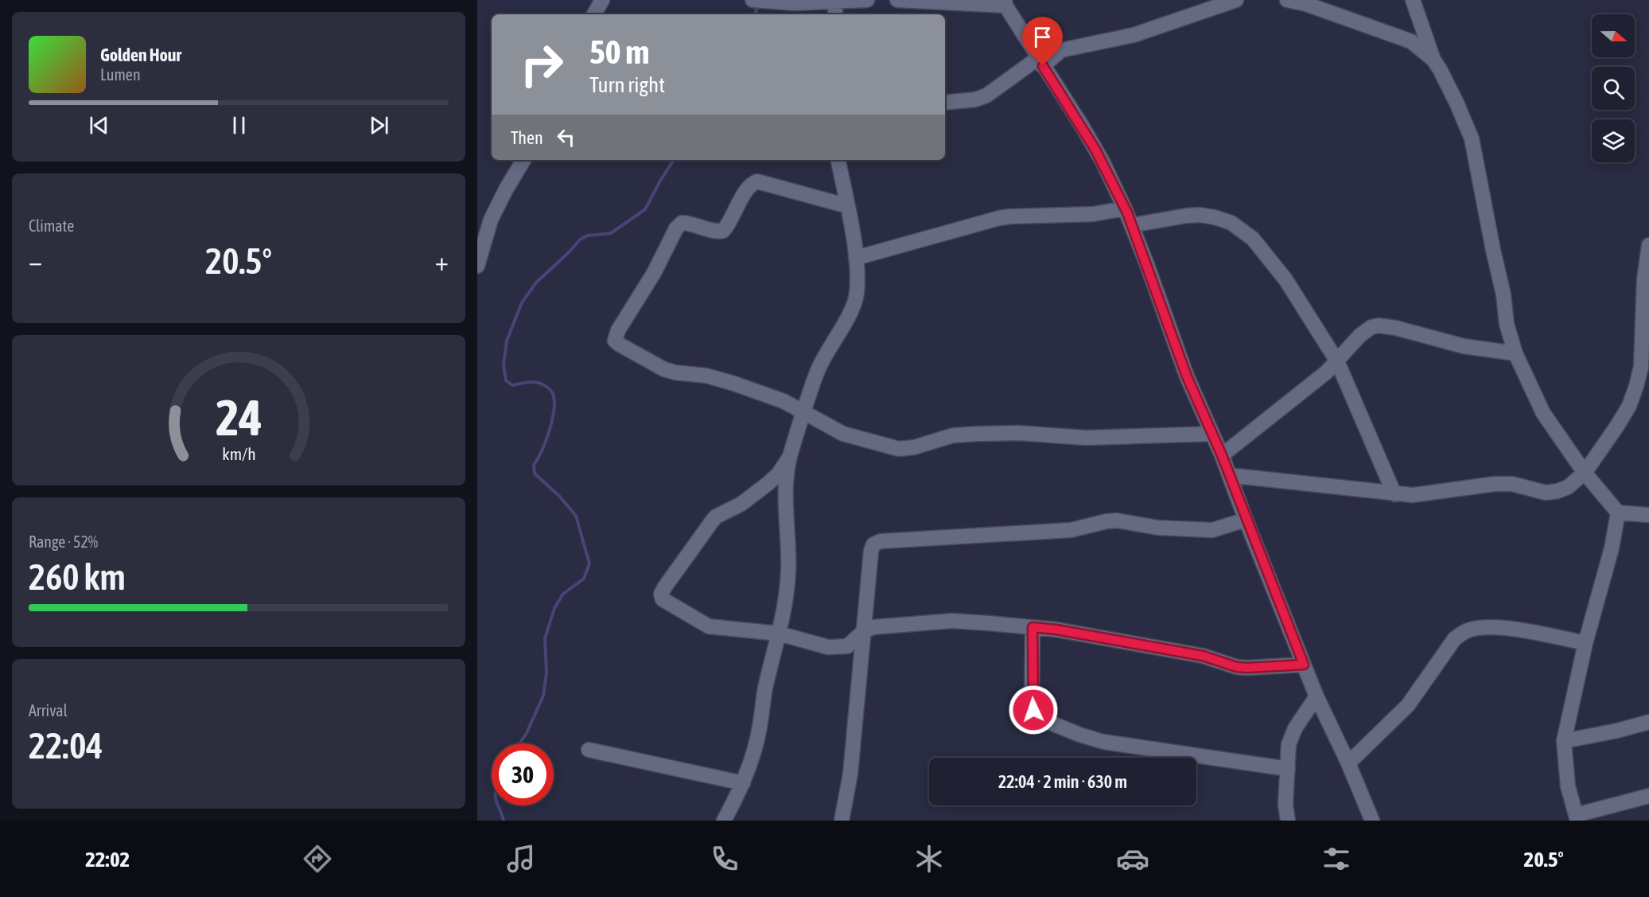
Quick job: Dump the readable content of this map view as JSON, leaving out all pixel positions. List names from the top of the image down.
{
  "north": "right",
  "page": {
    "turn": ["50 m", "Turn right"],
    "song": ["Golden Hour", "Lumen"],
    "then": "Then",
    "tile": [
      "Climate",
      ["Range · 52%", "260 km"],
      ["Arrival", "22:04"]
    ],
    "heat": ["−", "20.5°", "+"],
    "limit": "30",
    "trip": "22:04 · 2 min · 630 m",
    "tabs": ["22:02", "20.5°"],
    "gauge": ["24", "km/h"]
  }
}
